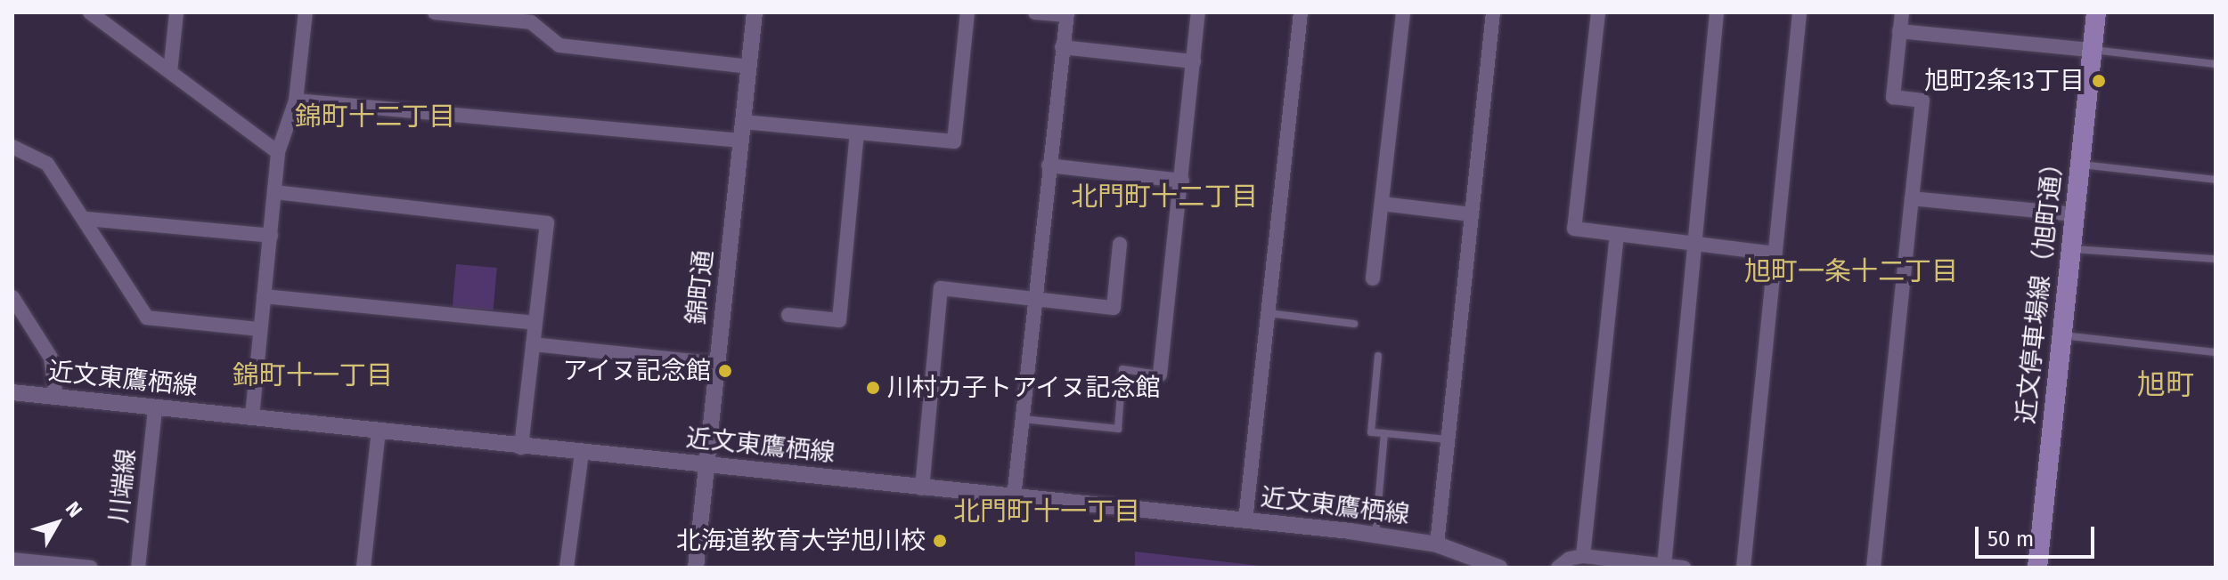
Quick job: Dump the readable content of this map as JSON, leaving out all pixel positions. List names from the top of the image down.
{
  "streets": {
    "main road": ["近文停車場線（旭町通）"],
    "street": ["錦町通", "近文東鷹栖線", "川端線"]
  },
  "crossings": [
    ["錦町通", "近文東鷹栖線"],
    ["近文東鷹栖線", "川端線"]
  ],
  "districts": [
    "錦町十二丁目",
    "北門町十二丁目",
    "旭町一条十二丁目",
    "錦町十一丁目",
    "旭町",
    "北門町十一丁目"
  ],
  "places": [
    "旭町2条13丁目",
    "アイヌ記念館",
    "川村カ子トアイヌ記念館",
    "北海道教育大学旭川校"
  ],
  "scale_bar": "50 m",
  "north": "top right"
}
